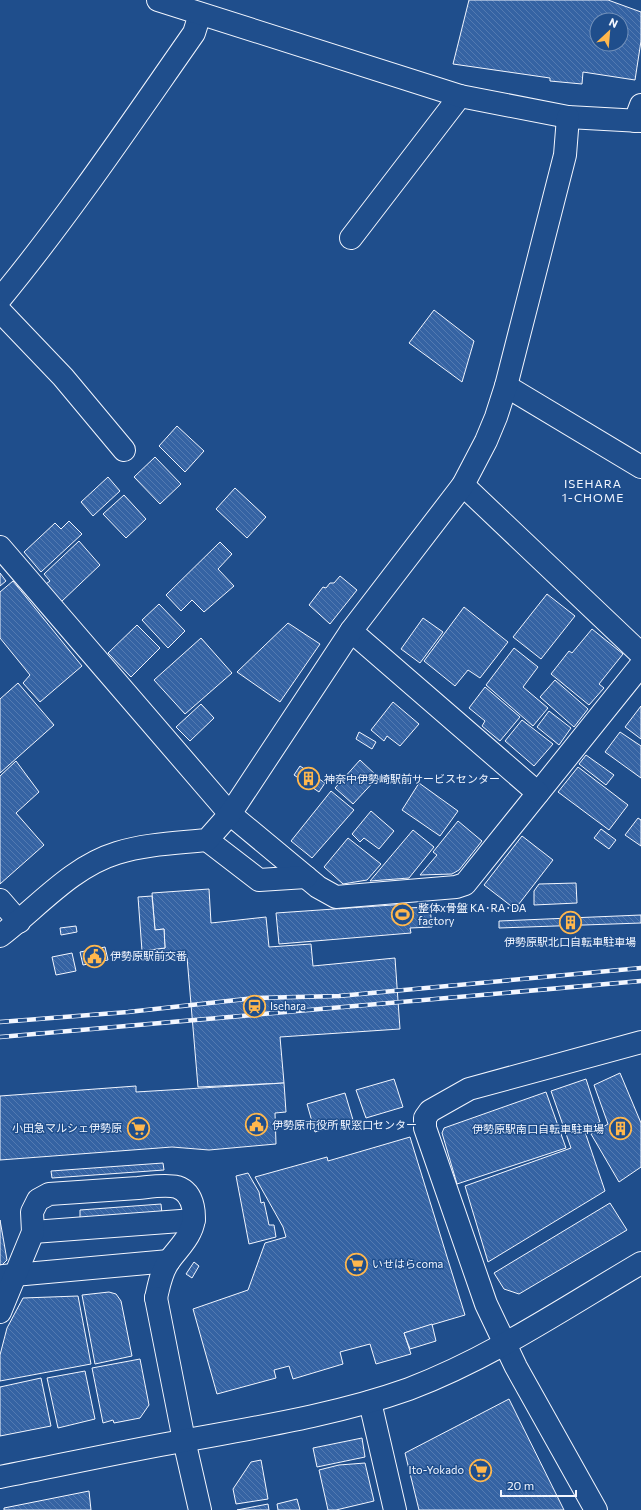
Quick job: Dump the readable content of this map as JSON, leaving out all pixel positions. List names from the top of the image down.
{
  "districts": ["ISEHARA 1-CHOME"],
  "places": {
    "building": ["神奈中伊勢崎駅前サービスセンター", "伊勢原駅北口自転車駐車場", "伊勢原駅南口自転車駐車場"],
    "sports": ["整体x骨盤 KA･RA･DA factory"],
    "public building": ["伊勢原駅前交番", "伊勢原市役所 駅窓口センター"],
    "station": ["Isehara"],
    "supermarket": ["小田急マルシェ伊勢原", "いせはらcoma", "Ito-Yokado"]
  },
  "scale_bar": "20 m",
  "north": "top right"
}
